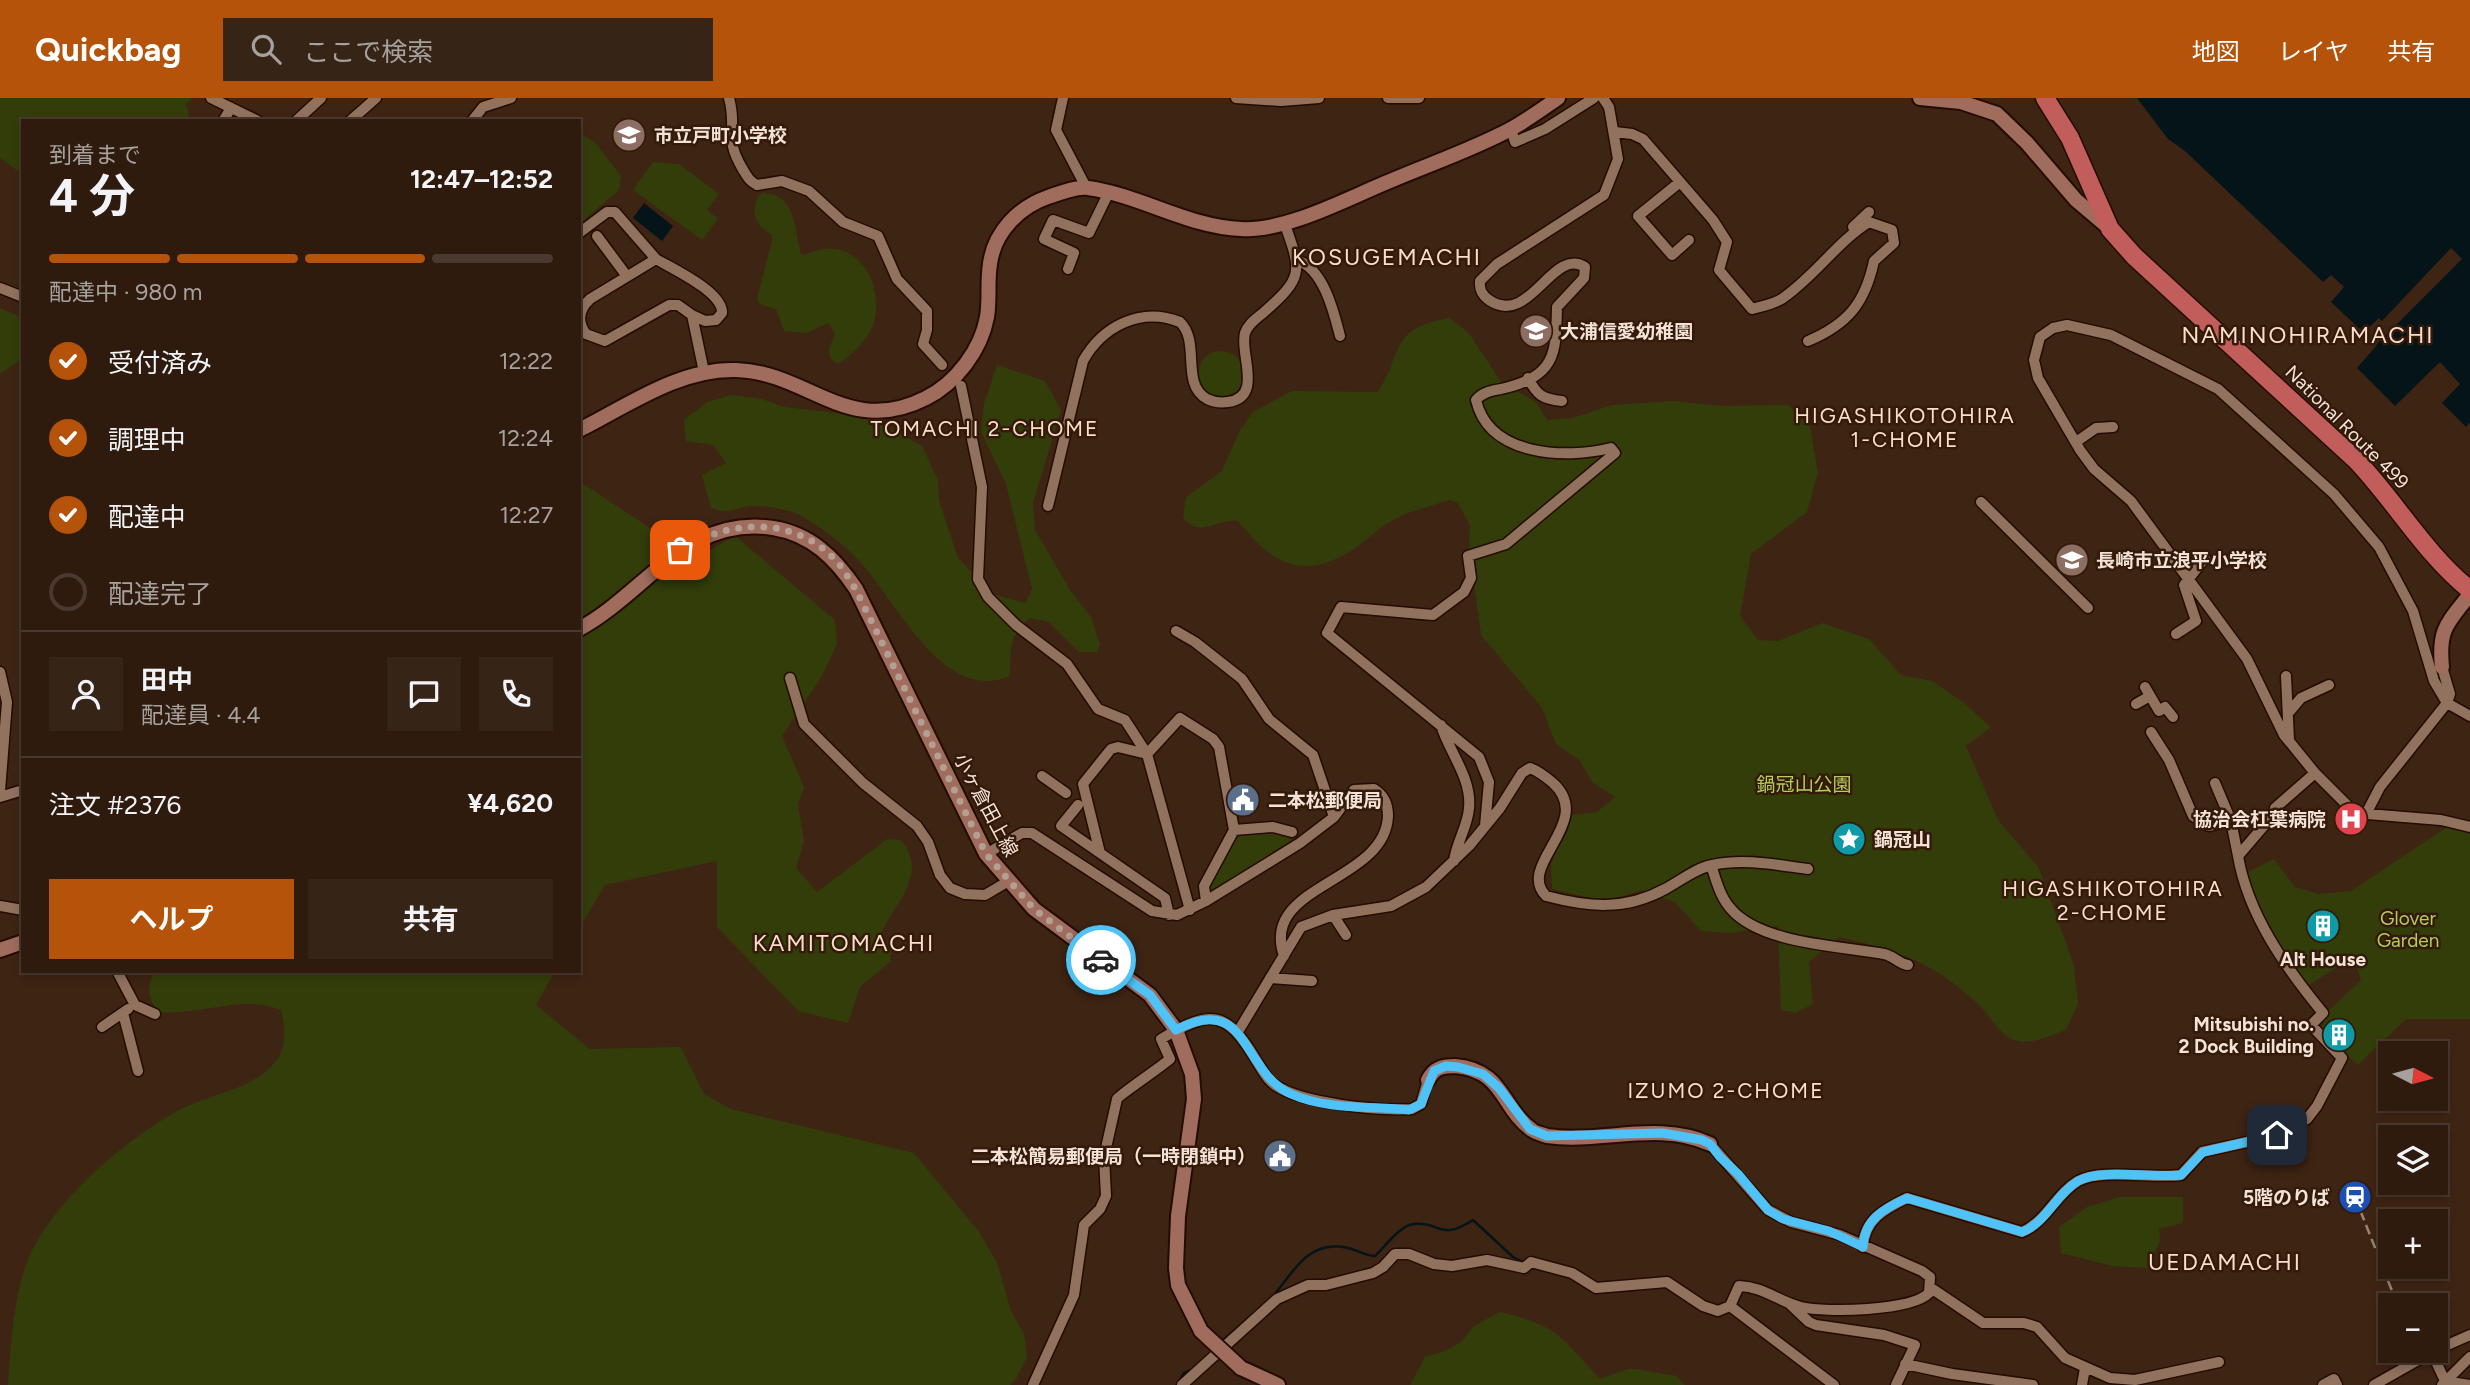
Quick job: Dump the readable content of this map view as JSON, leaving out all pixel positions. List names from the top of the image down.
{
  "streets": {
    "highway": ["National Route 499"],
    "street": ["小ヶ倉田上線"]
  },
  "districts": [
    "KOSUGEMACHI",
    "NAMINOHIRAMACHI",
    "HIGASHIKOTOHIRA 1-CHOME",
    "TOMACHI 2-CHOME",
    "HIGASHIKOTOHIRA 2-CHOME",
    "KAMITOMACHI",
    "IZUMO 2-CHOME",
    "UEDAMACHI"
  ],
  "parks": ["鍋冠山公園", "Glover Garden"],
  "places": {
    "school or university": ["市立戸町小学校", "大浦信愛幼稚園", "長崎市立浪平小学校"],
    "public building": ["二本松郵便局", "二本松簡易郵便局（一時閉鎖中）"],
    "hospital": ["協治会杠葉病院"],
    "place": ["鍋冠山"],
    "building": ["Alt House", "Mitsubishi no. 2 Dock Building"],
    "station": ["5階のりば"]
  },
  "north": "right",
  "page": {
    "header": "Quickbag",
    "search": "ここで検索",
    "nav": ["地図", "レイヤ", "共有"],
    "heading": ["4 分", "到着まで", "12:47–12:52"],
    "panel": [
      "田中",
      "配達員 · 4.4",
      "注文 #2376",
      "¥4,620"
    ],
    "bar": "配達中 · 980 m",
    "list": [
      ["受付済み", "12:22"],
      ["調理中", "12:24"],
      ["配達中", "12:27"],
      "配達完了"
    ],
    "buttons": ["ヘルプ", "共有"],
    "map_buttons": ["+", "−"]
  }
}
